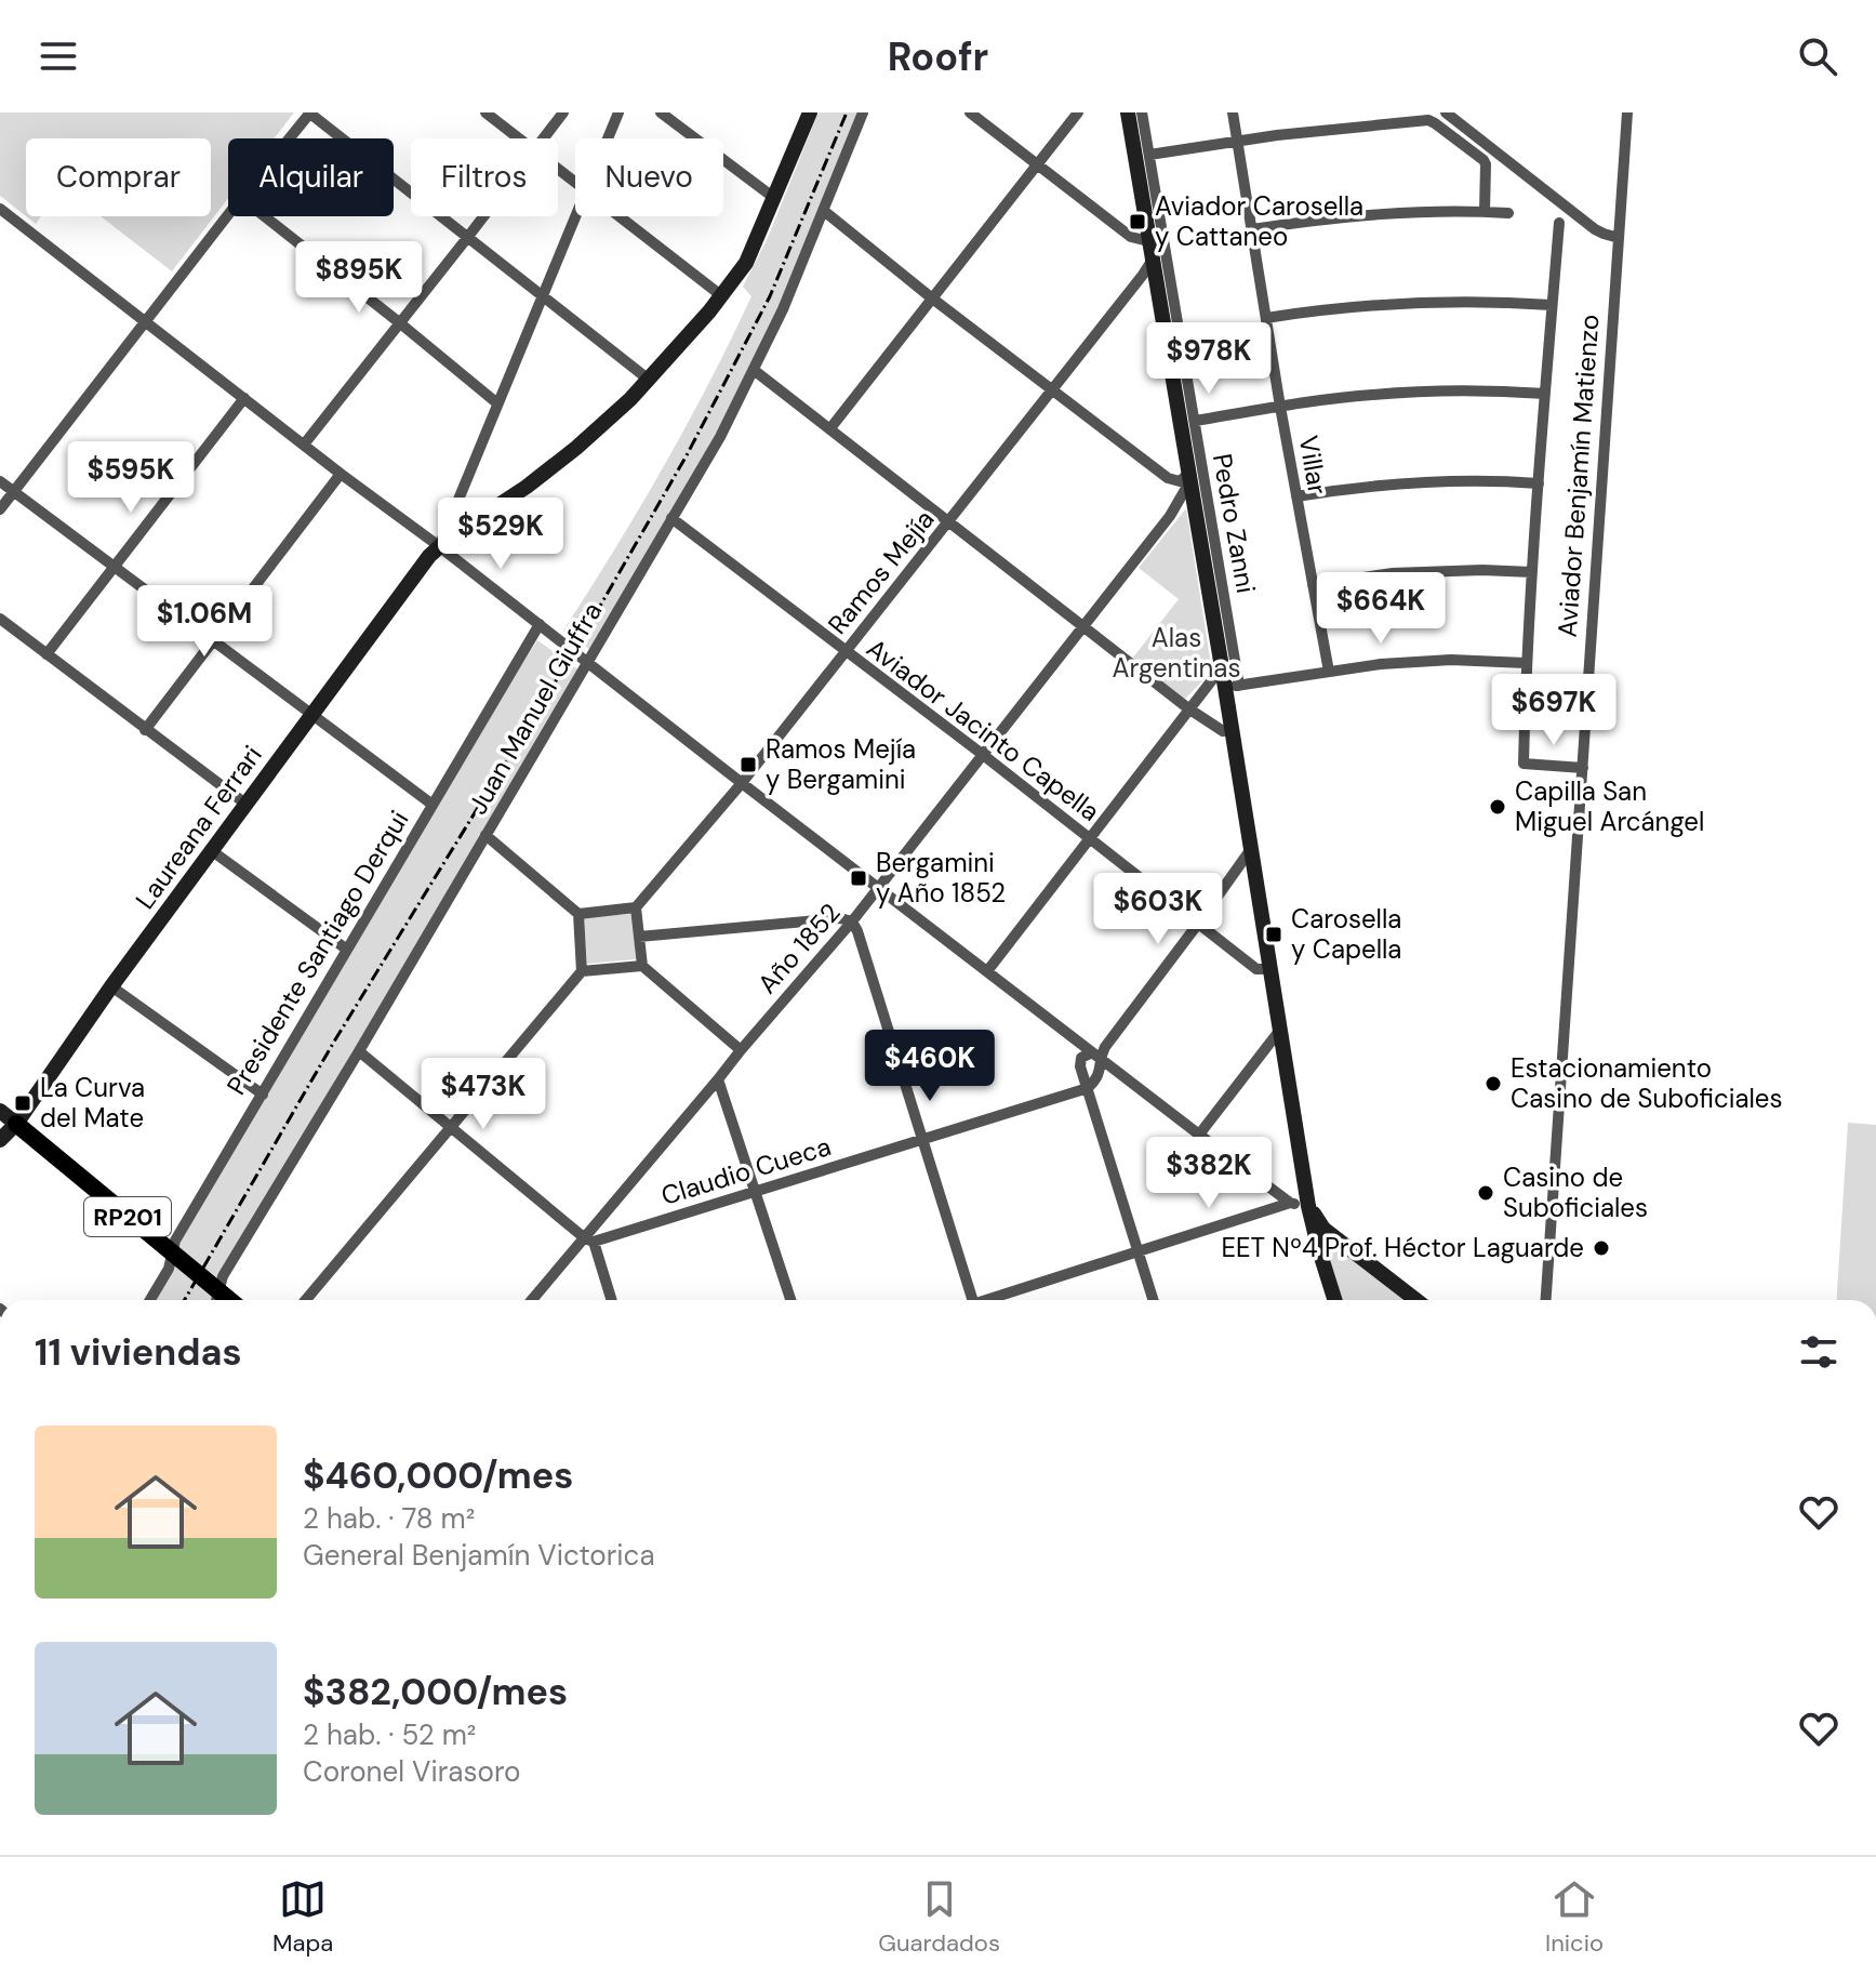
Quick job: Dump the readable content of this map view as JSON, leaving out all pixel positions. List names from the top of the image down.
{
  "streets": {
    "main road": ["RP201"],
    "street": [
      "Villar",
      "Aviador Benjamín Matienzo",
      "Pedro Zanni",
      "Ramos Mejía",
      "Juan Manuel Giuffra",
      "Aviador Jacinto Capella",
      "Laureana Ferrari",
      "Año 1852",
      "Presidente Santiago Derqui",
      "Claudio Cueca"
    ]
  },
  "crossings": [
    ["Ramos Mejía", "Aviador Jacinto Capella"],
    ["Juan Manuel Giuffra", "Aviador Jacinto Capella"],
    ["Juan Manuel Giuffra", "RP201"],
    ["Aviador Jacinto Capella", "Año 1852"],
    ["Laureana Ferrari", "RP201"],
    ["Año 1852", "Claudio Cueca"],
    ["Presidente Santiago Derqui", "RP201"]
  ],
  "parks": ["Alas Argentinas"],
  "places": {
    "transit": [
      "Aviador Carosella y Cattaneo",
      "Ramos Mejía y Bergamini",
      "Bergamini y Año 1852",
      "Carosella y Capella",
      "La Curva del Mate"
    ],
    "other": [
      "Capilla San Miguel Arcángel",
      "Estacionamiento Casino de Suboficiales",
      "Casino de Suboficiales",
      "EET Nº4 Prof. Héctor Laguarde"
    ]
  },
  "page": {
    "header": "Roofr",
    "chip": [
      "Comprar",
      "Alquilar",
      "Filtros",
      "Nuevo"
    ],
    "price": [
      "$895K",
      "$978K",
      "$595K",
      "$529K",
      "$664K",
      "$1.06M",
      "$697K",
      "$603K",
      "$460K",
      "$473K",
      "$382K"
    ],
    "heading": "11 viviendas",
    "list": [
      {
        "name": "$460,000/mes",
        "note": "2 hab. · 78 m² · General Benjamín Victorica"
      },
      {
        "name": "$382,000/mes",
        "note": "2 hab. · 52 m² · Coronel Virasoro"
      }
    ],
    "tabs": ["Mapa", "Guardados", "Inicio"]
  }
}
